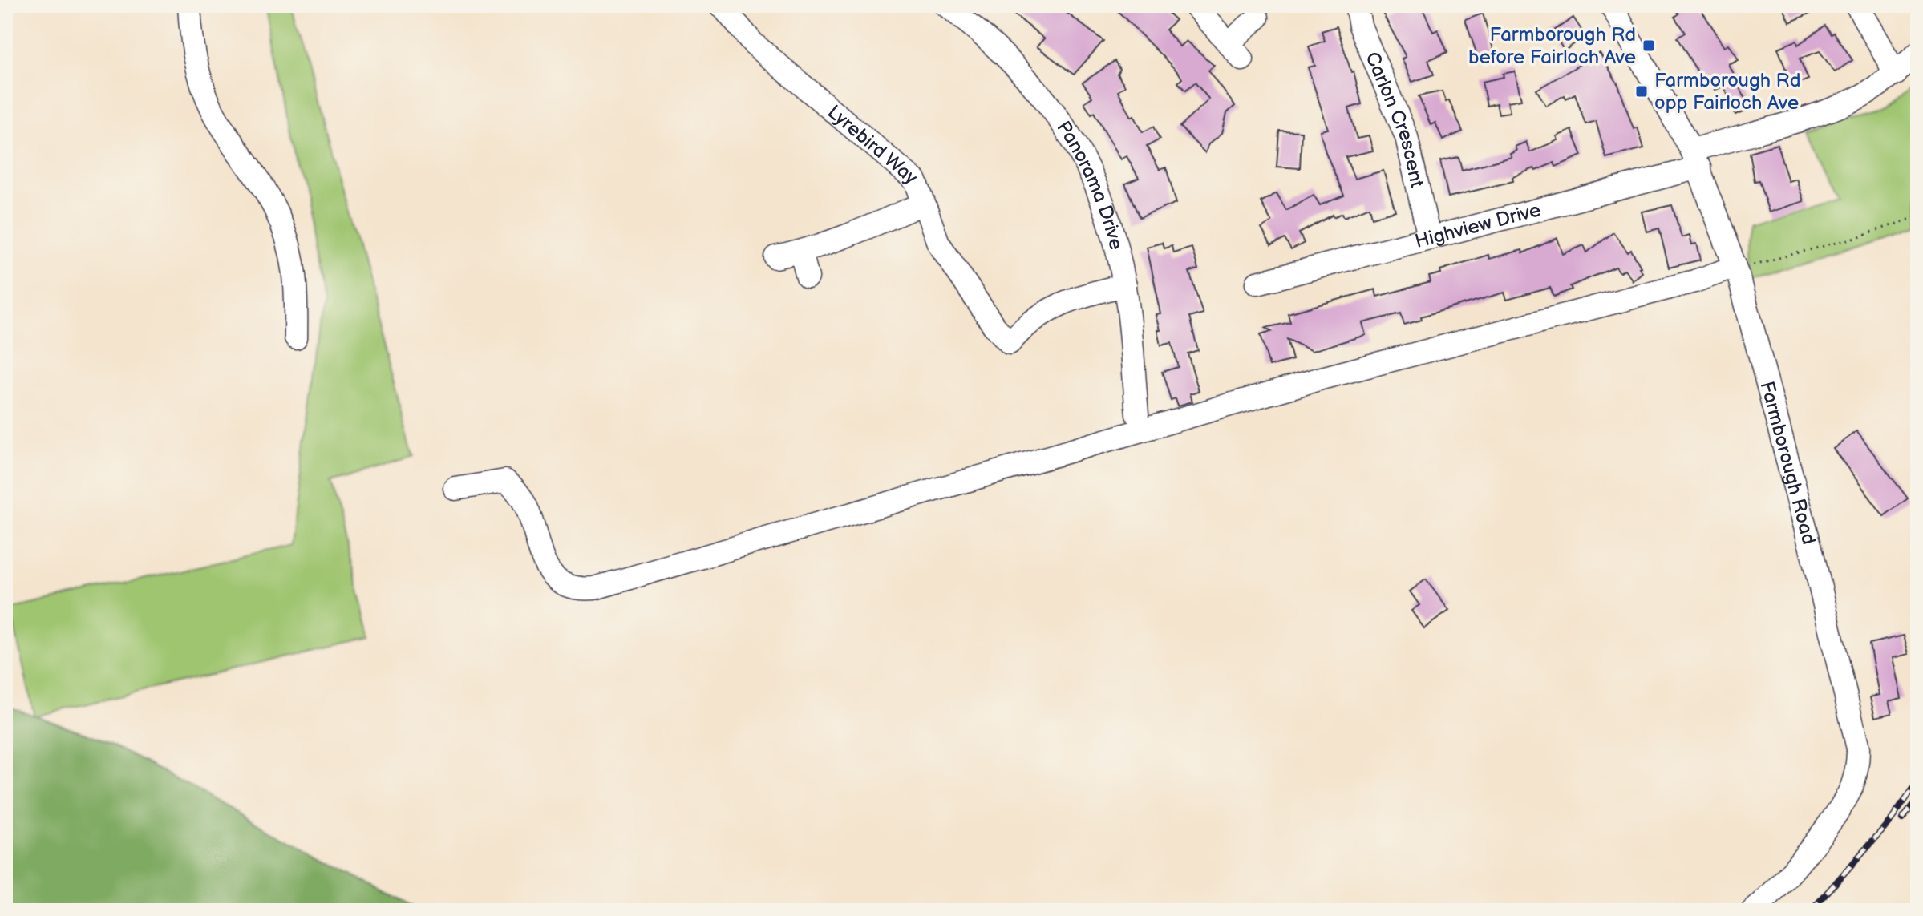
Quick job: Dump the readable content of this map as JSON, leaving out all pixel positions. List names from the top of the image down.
{
  "streets": {
    "street": [
      "Carlon Crescent",
      "Lyrebird Way",
      "Panorama Drive",
      "Highview Drive",
      "Farmborough Road"
    ]
  },
  "crossings": [
    ["Carlon Crescent", "Highview Drive"],
    ["Lyrebird Way", "Panorama Drive"],
    ["Highview Drive", "Farmborough Road"]
  ],
  "places": {
    "transit": ["Farmborough Rd before Fairloch Ave", "Farmborough Rd opp Fairloch Ave"]
  }
}
